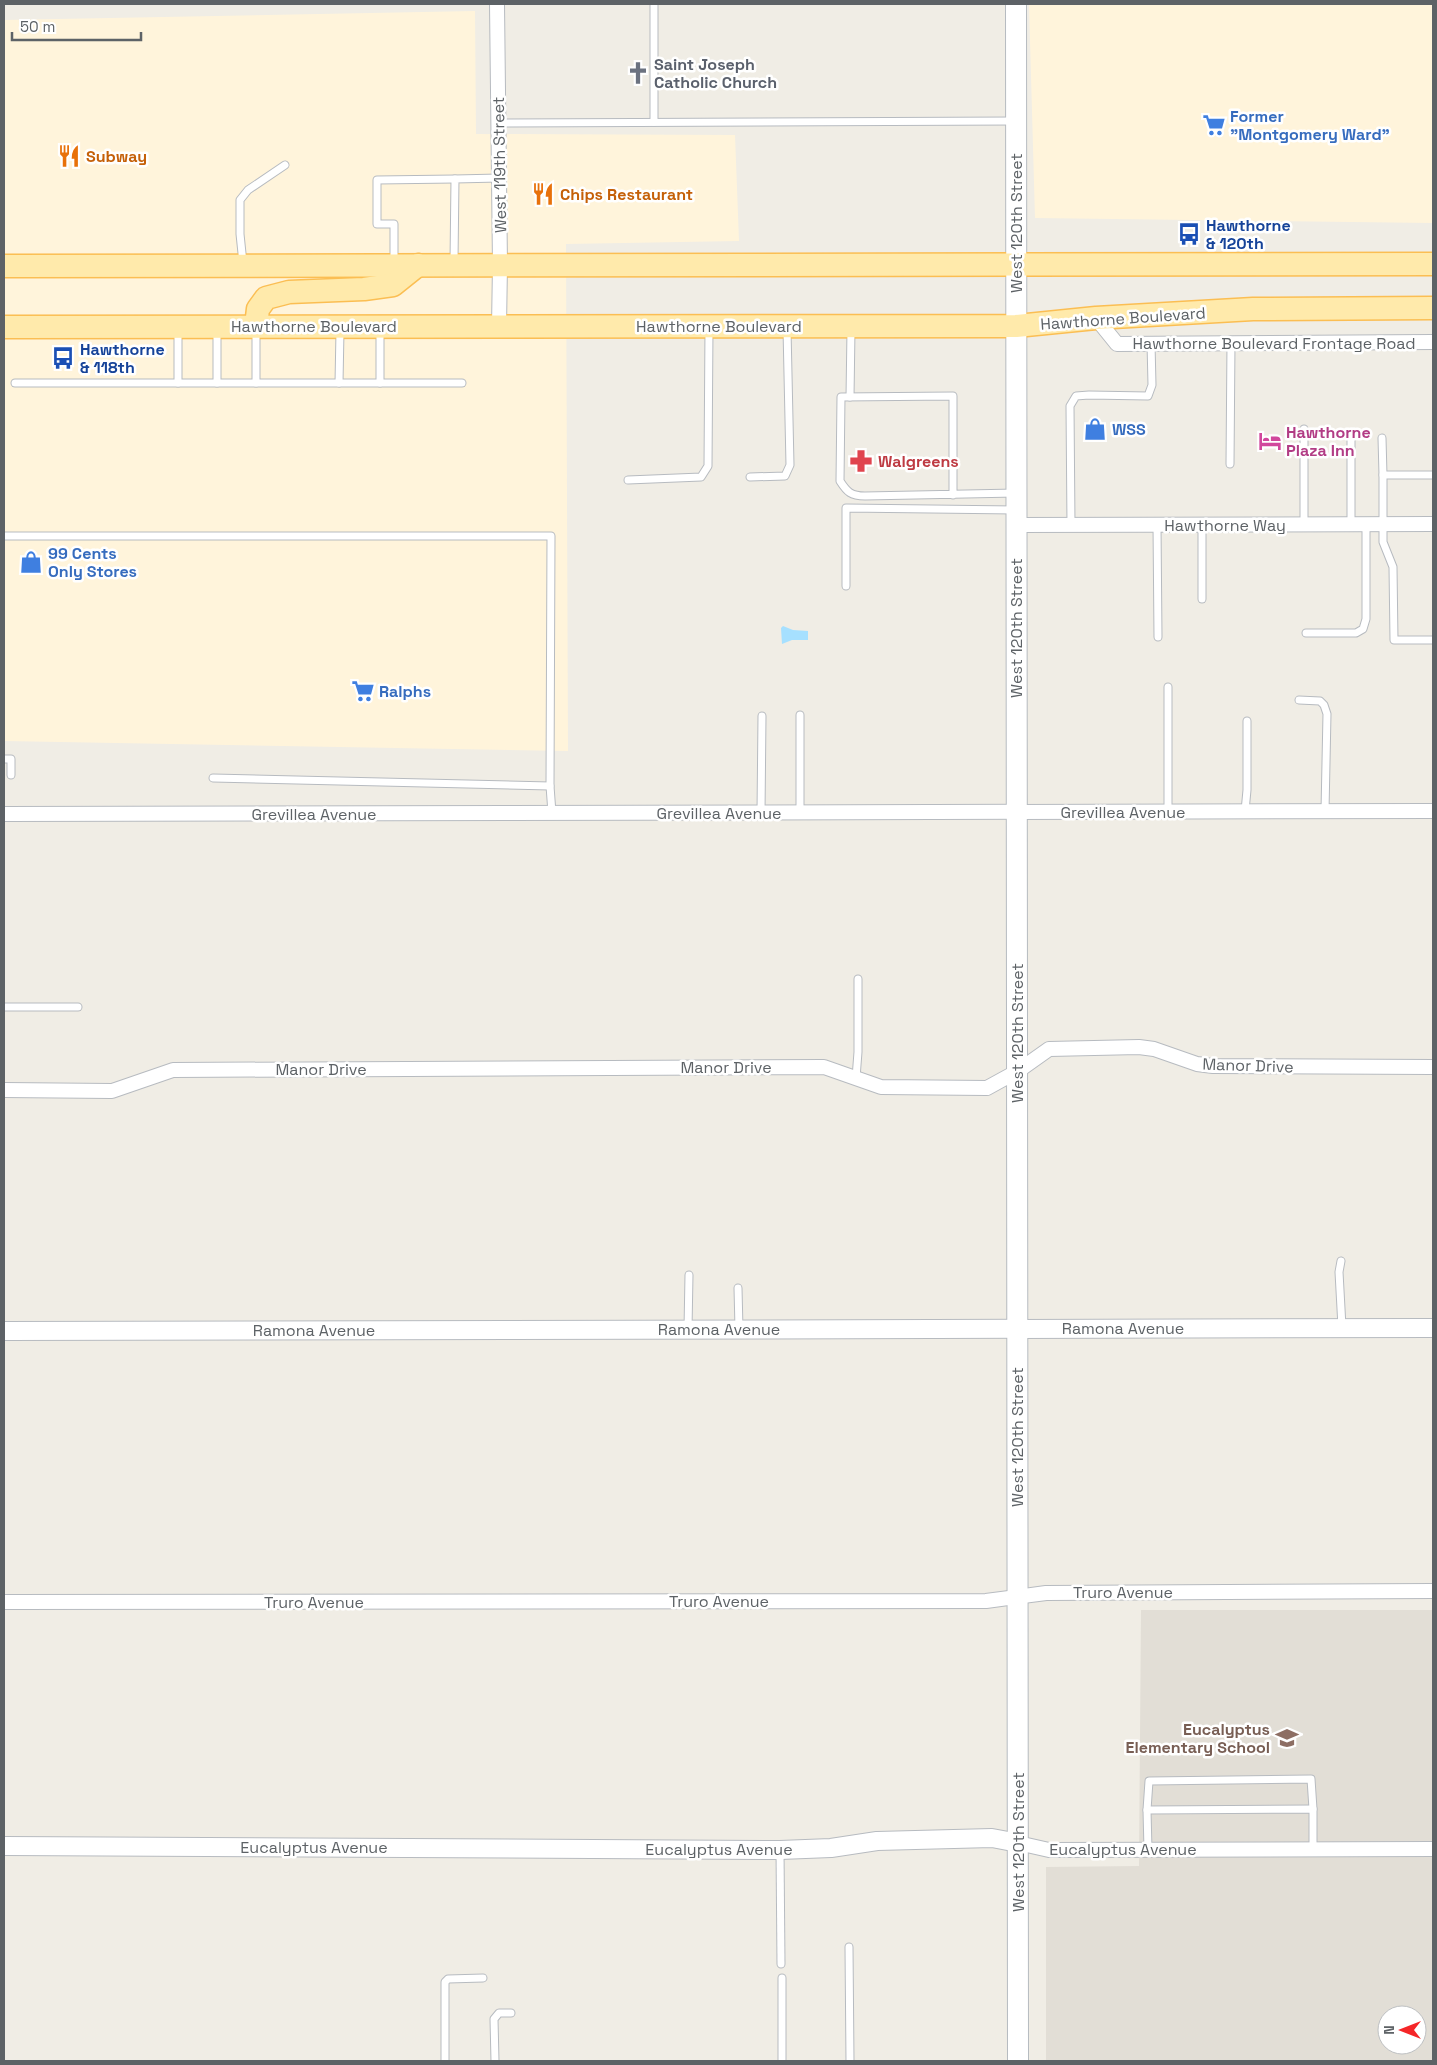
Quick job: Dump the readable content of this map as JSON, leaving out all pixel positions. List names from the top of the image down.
{
  "streets": {
    "main road": ["West 120th Street", "Hawthorne Boulevard"],
    "street": [
      "West 119th Street",
      "Hawthorne Boulevard Frontage Road",
      "Hawthorne Way",
      "Grevillea Avenue",
      "Manor Drive",
      "Ramona Avenue",
      "Truro Avenue",
      "Eucalyptus Avenue"
    ]
  },
  "crossings": [
    ["West 119th Street", "Hawthorne Boulevard"],
    ["West 120th Street", "Hawthorne Boulevard"],
    ["West 120th Street", "Hawthorne Way"],
    ["West 120th Street", "Grevillea Avenue"],
    ["West 120th Street", "Manor Drive"],
    ["West 120th Street", "Ramona Avenue"],
    ["West 120th Street", "Truro Avenue"],
    ["West 120th Street", "Eucalyptus Avenue"],
    ["Hawthorne Boulevard", "Hawthorne Boulevard Frontage Road"]
  ],
  "places": {
    "church": ["Saint Joseph Catholic Church"],
    "supermarket": ["Former \"Montgomery Ward\"", "Ralphs"],
    "restaurant": ["Subway", "Chips Restaurant"],
    "bus stop": ["Hawthorne & 120th", "Hawthorne & 118th"],
    "shop": ["WSS", "99 Cents Only Stores"],
    "hotel": ["Hawthorne Plaza Inn"],
    "pharmacy": ["Walgreens"],
    "school or university": ["Eucalyptus Elementary School"]
  },
  "scale_bar": "50 m",
  "north": "left"
}
